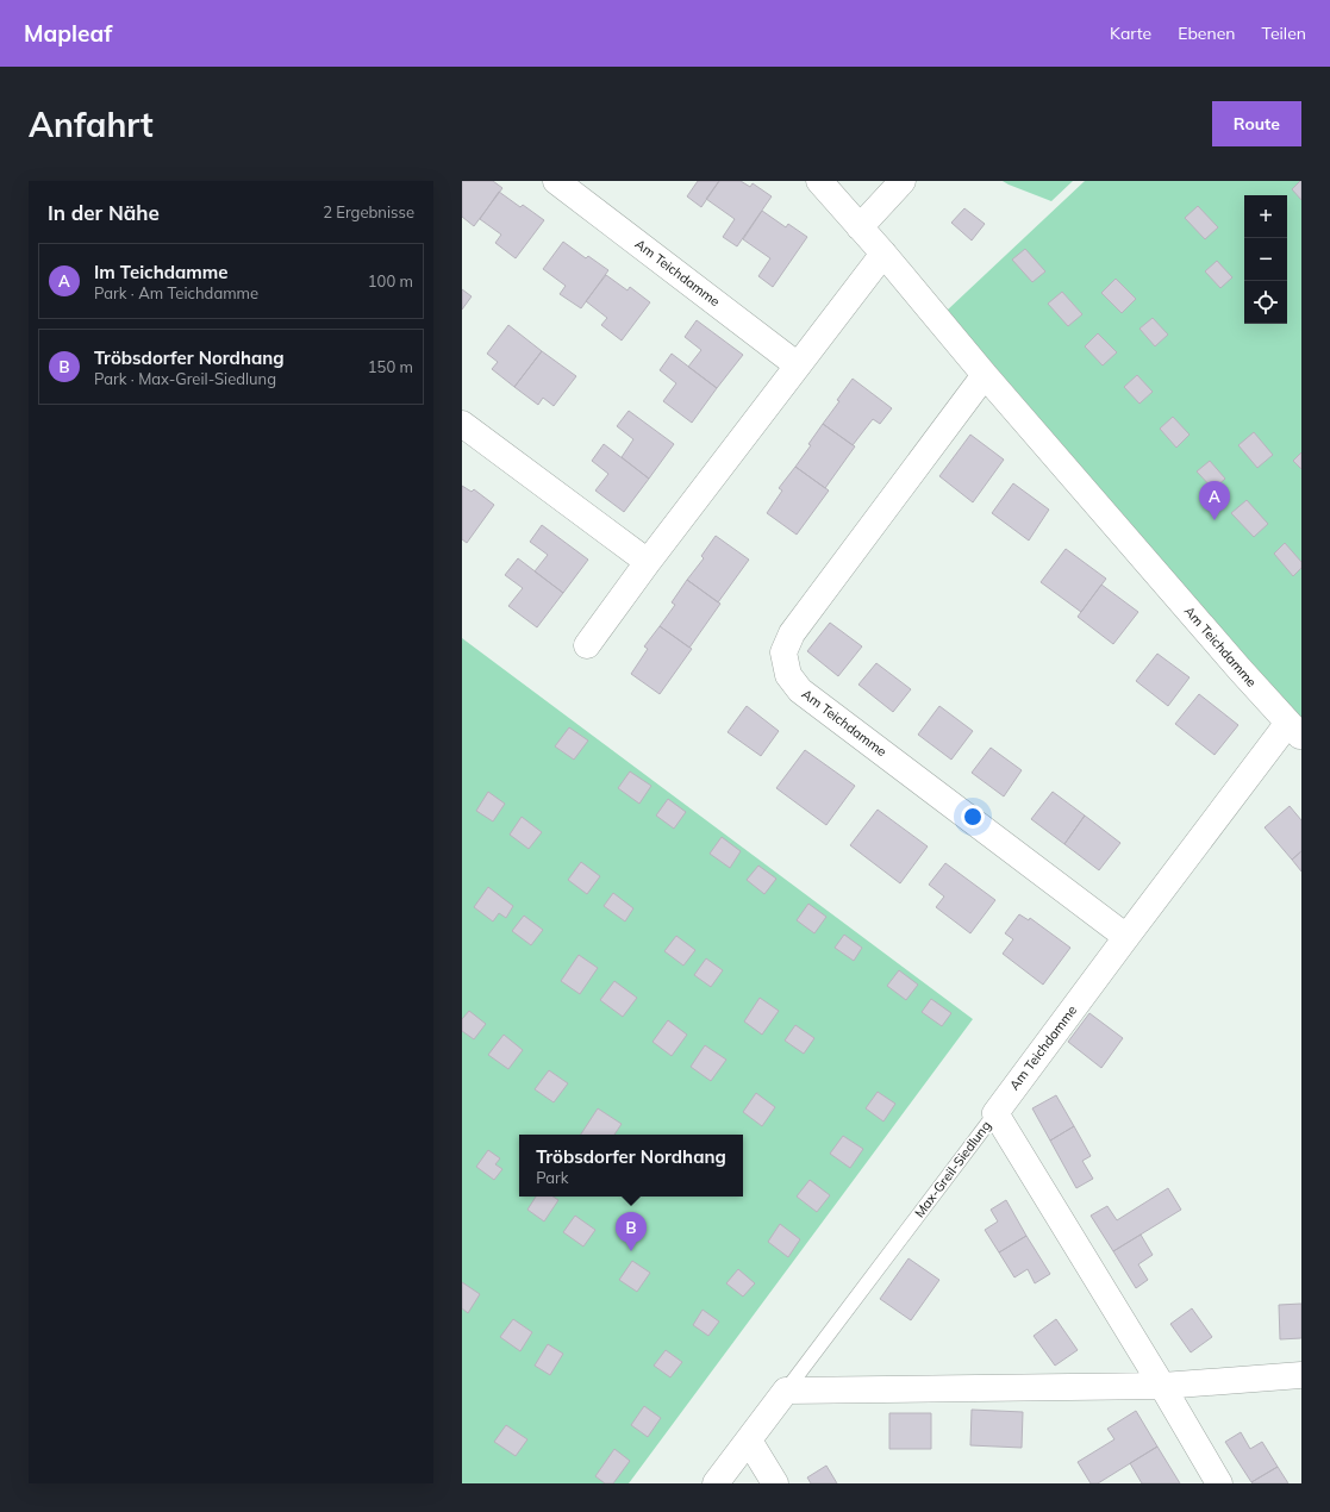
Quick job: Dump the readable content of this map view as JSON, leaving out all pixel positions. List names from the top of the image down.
{
  "streets": {
    "street": ["Am Teichdamme", "Max-Greil-Siedlung"]
  },
  "crossings": [
    ["Am Teichdamme", "Max-Greil-Siedlung"]
  ],
  "page": {
    "header": "Mapleaf",
    "nav": ["Karte", "Ebenen", "Teilen"],
    "buttons": "Route",
    "title": "Anfahrt",
    "heading": ["In der Nähe", "2 Ergebnisse"],
    "map_buttons": ["+", "−"],
    "list": [
      {
        "mark": "A",
        "name": "Im Teichdamme",
        "note": "Park · Am Teichdamme",
        "value": "100 m"
      },
      {
        "mark": "B",
        "name": "Tröbsdorfer Nordhang",
        "note": "Park · Max-Greil-Siedlung",
        "value": "150 m"
      }
    ],
    "pins": ["A", "B"],
    "popup": ["Tröbsdorfer Nordhang", "Park"]
  }
}
